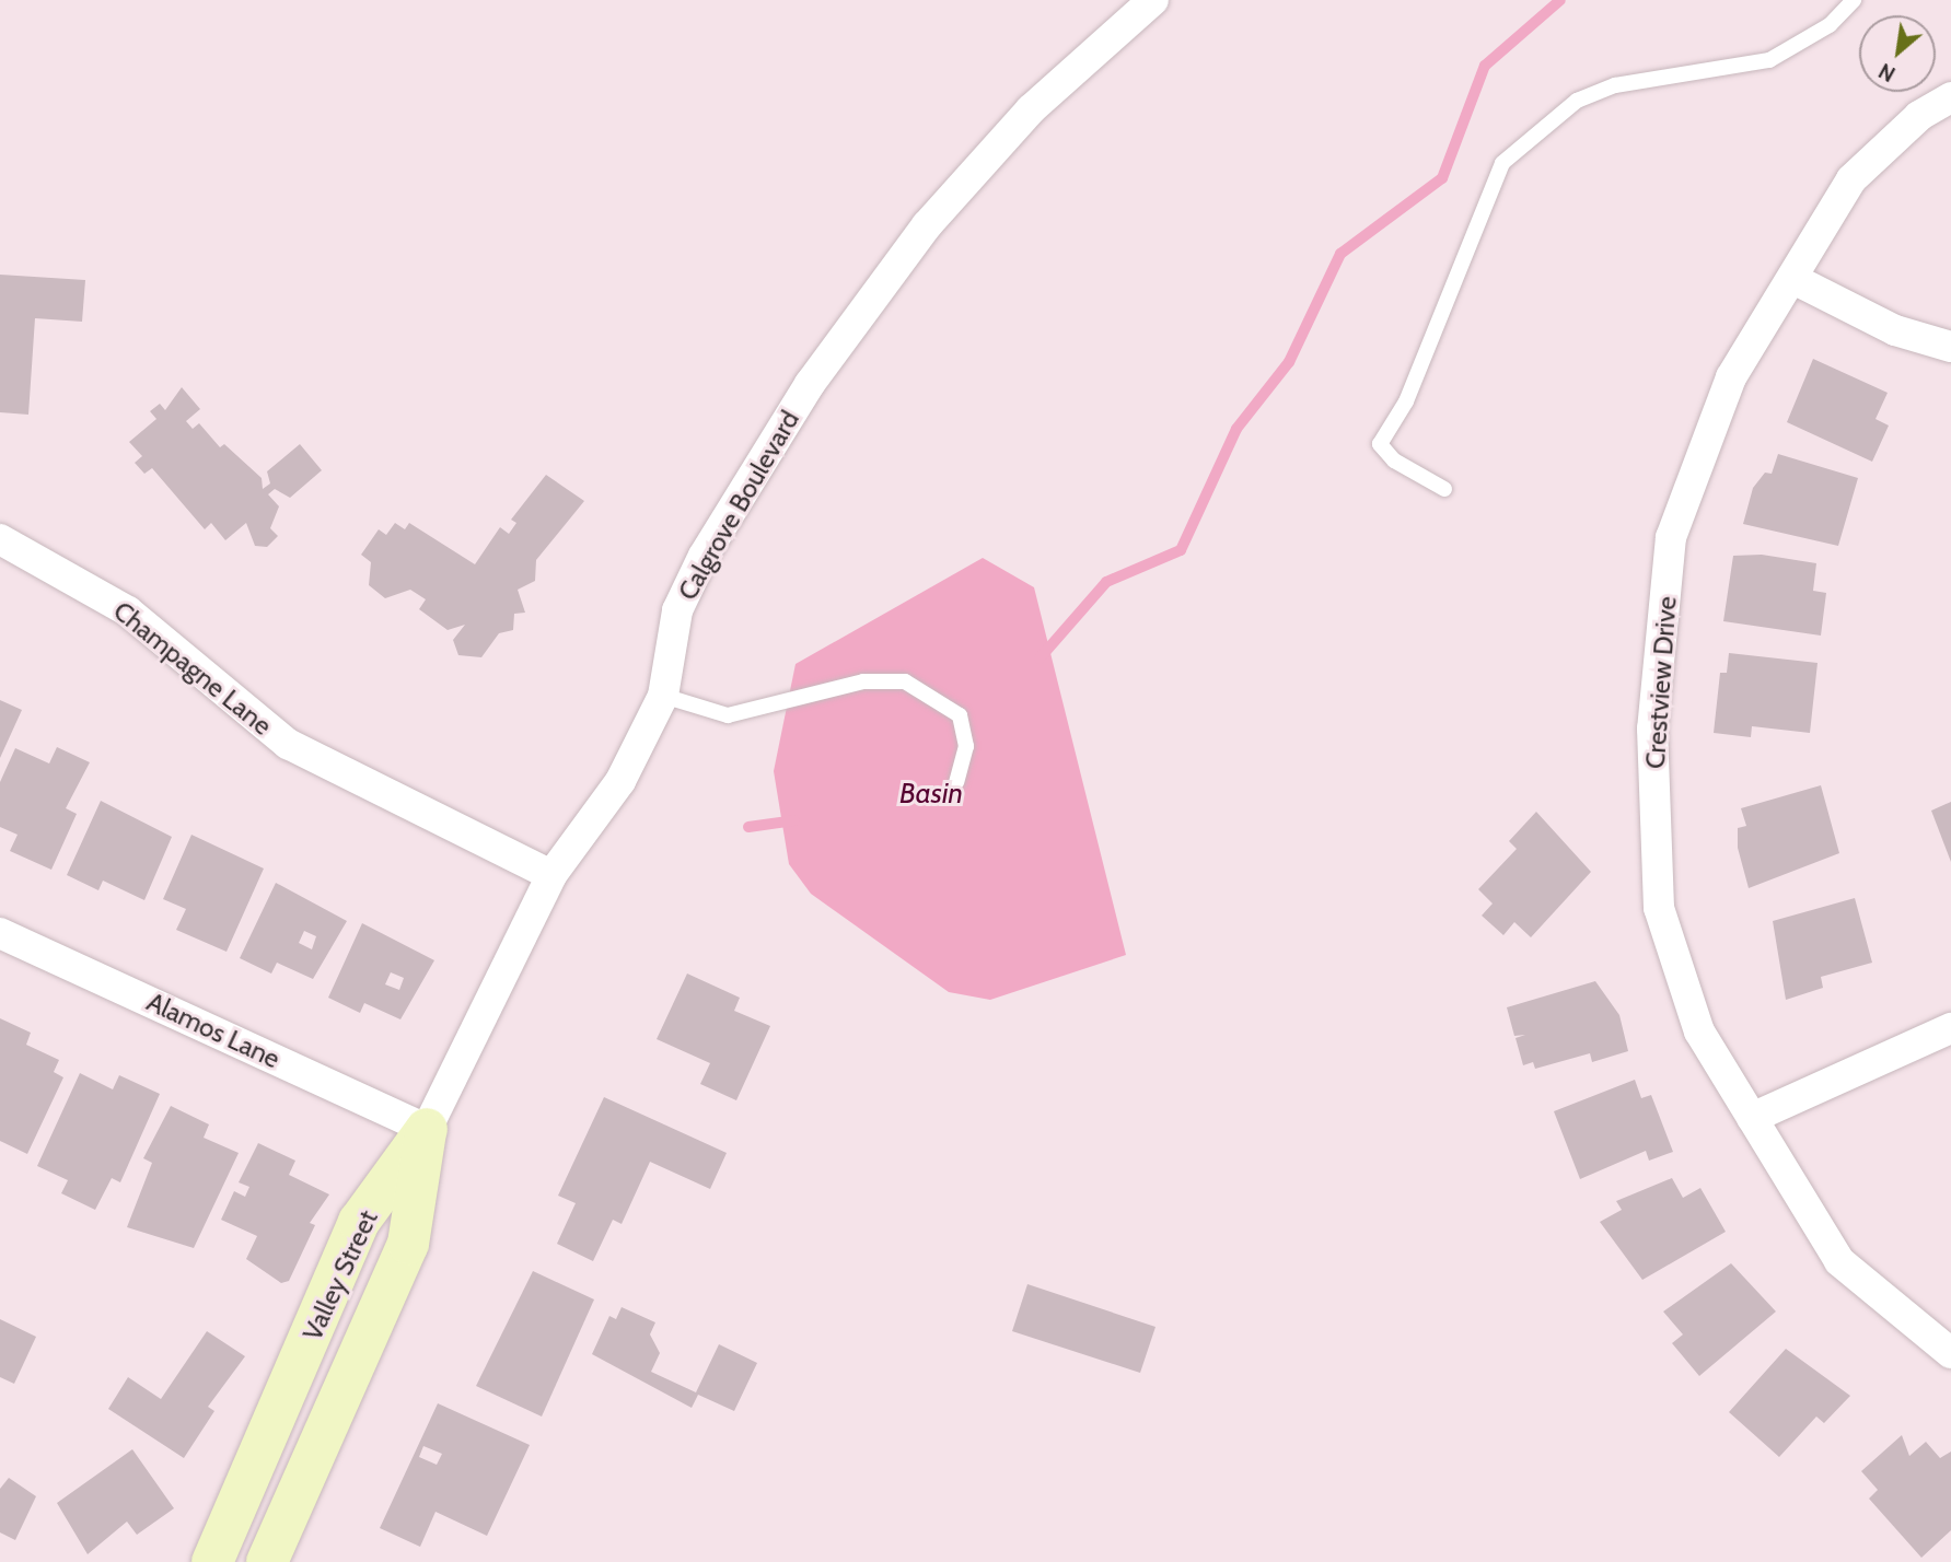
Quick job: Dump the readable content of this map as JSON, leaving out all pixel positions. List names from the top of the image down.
{
  "streets": {
    "street": [
      "Calgrove Boulevard",
      "Champagne Lane",
      "Crestview Drive",
      "Alamos Lane",
      "Valley Street"
    ]
  },
  "crossings": [
    ["Calgrove Boulevard", "Champagne Lane"],
    ["Calgrove Boulevard", "Alamos Lane"],
    ["Calgrove Boulevard", "Valley Street"],
    ["Alamos Lane", "Valley Street"]
  ],
  "water": ["Basin"],
  "north": "bottom left"
}
